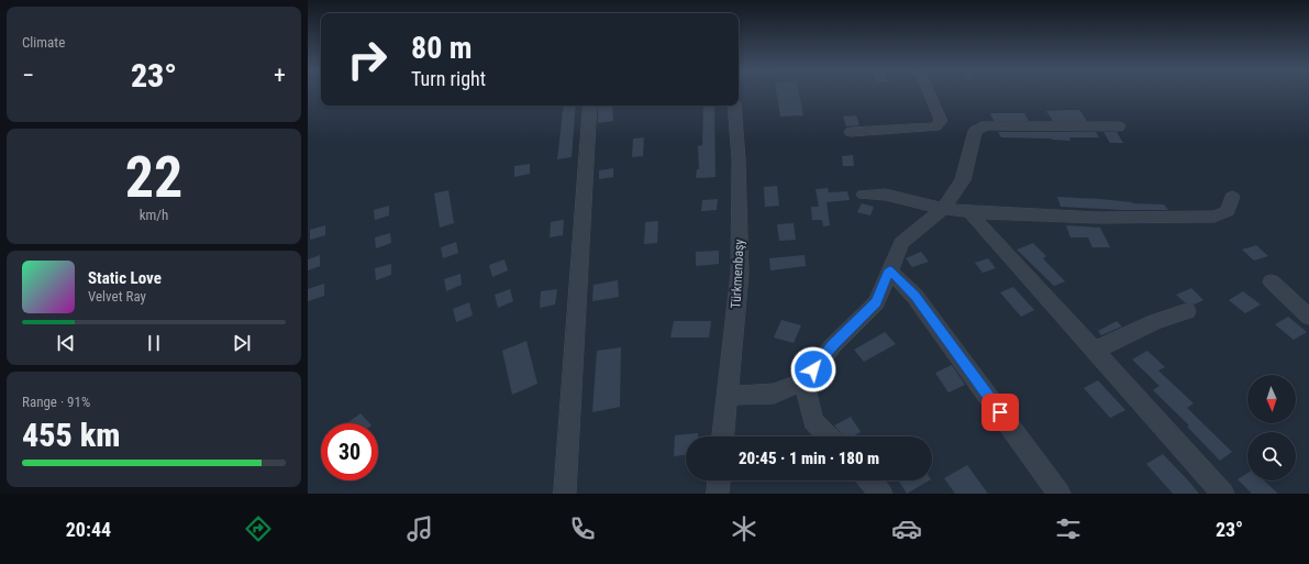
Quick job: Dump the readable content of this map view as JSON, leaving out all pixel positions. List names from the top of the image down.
{
  "streets": {
    "street": ["Türkmenbaşy"]
  },
  "north": "bottom",
  "page": {
    "tile": [
      "Climate",
      ["22", "km/h"],
      ["Range · 91%", "455 km"]
    ],
    "turn": ["80 m", "Turn right"],
    "heat": ["−", "23°", "+"],
    "song": ["Static Love", "Velvet Ray"],
    "limit": "30",
    "trip": "20:45 · 1 min · 180 m",
    "tabs": ["20:44", "23°"]
  }
}
